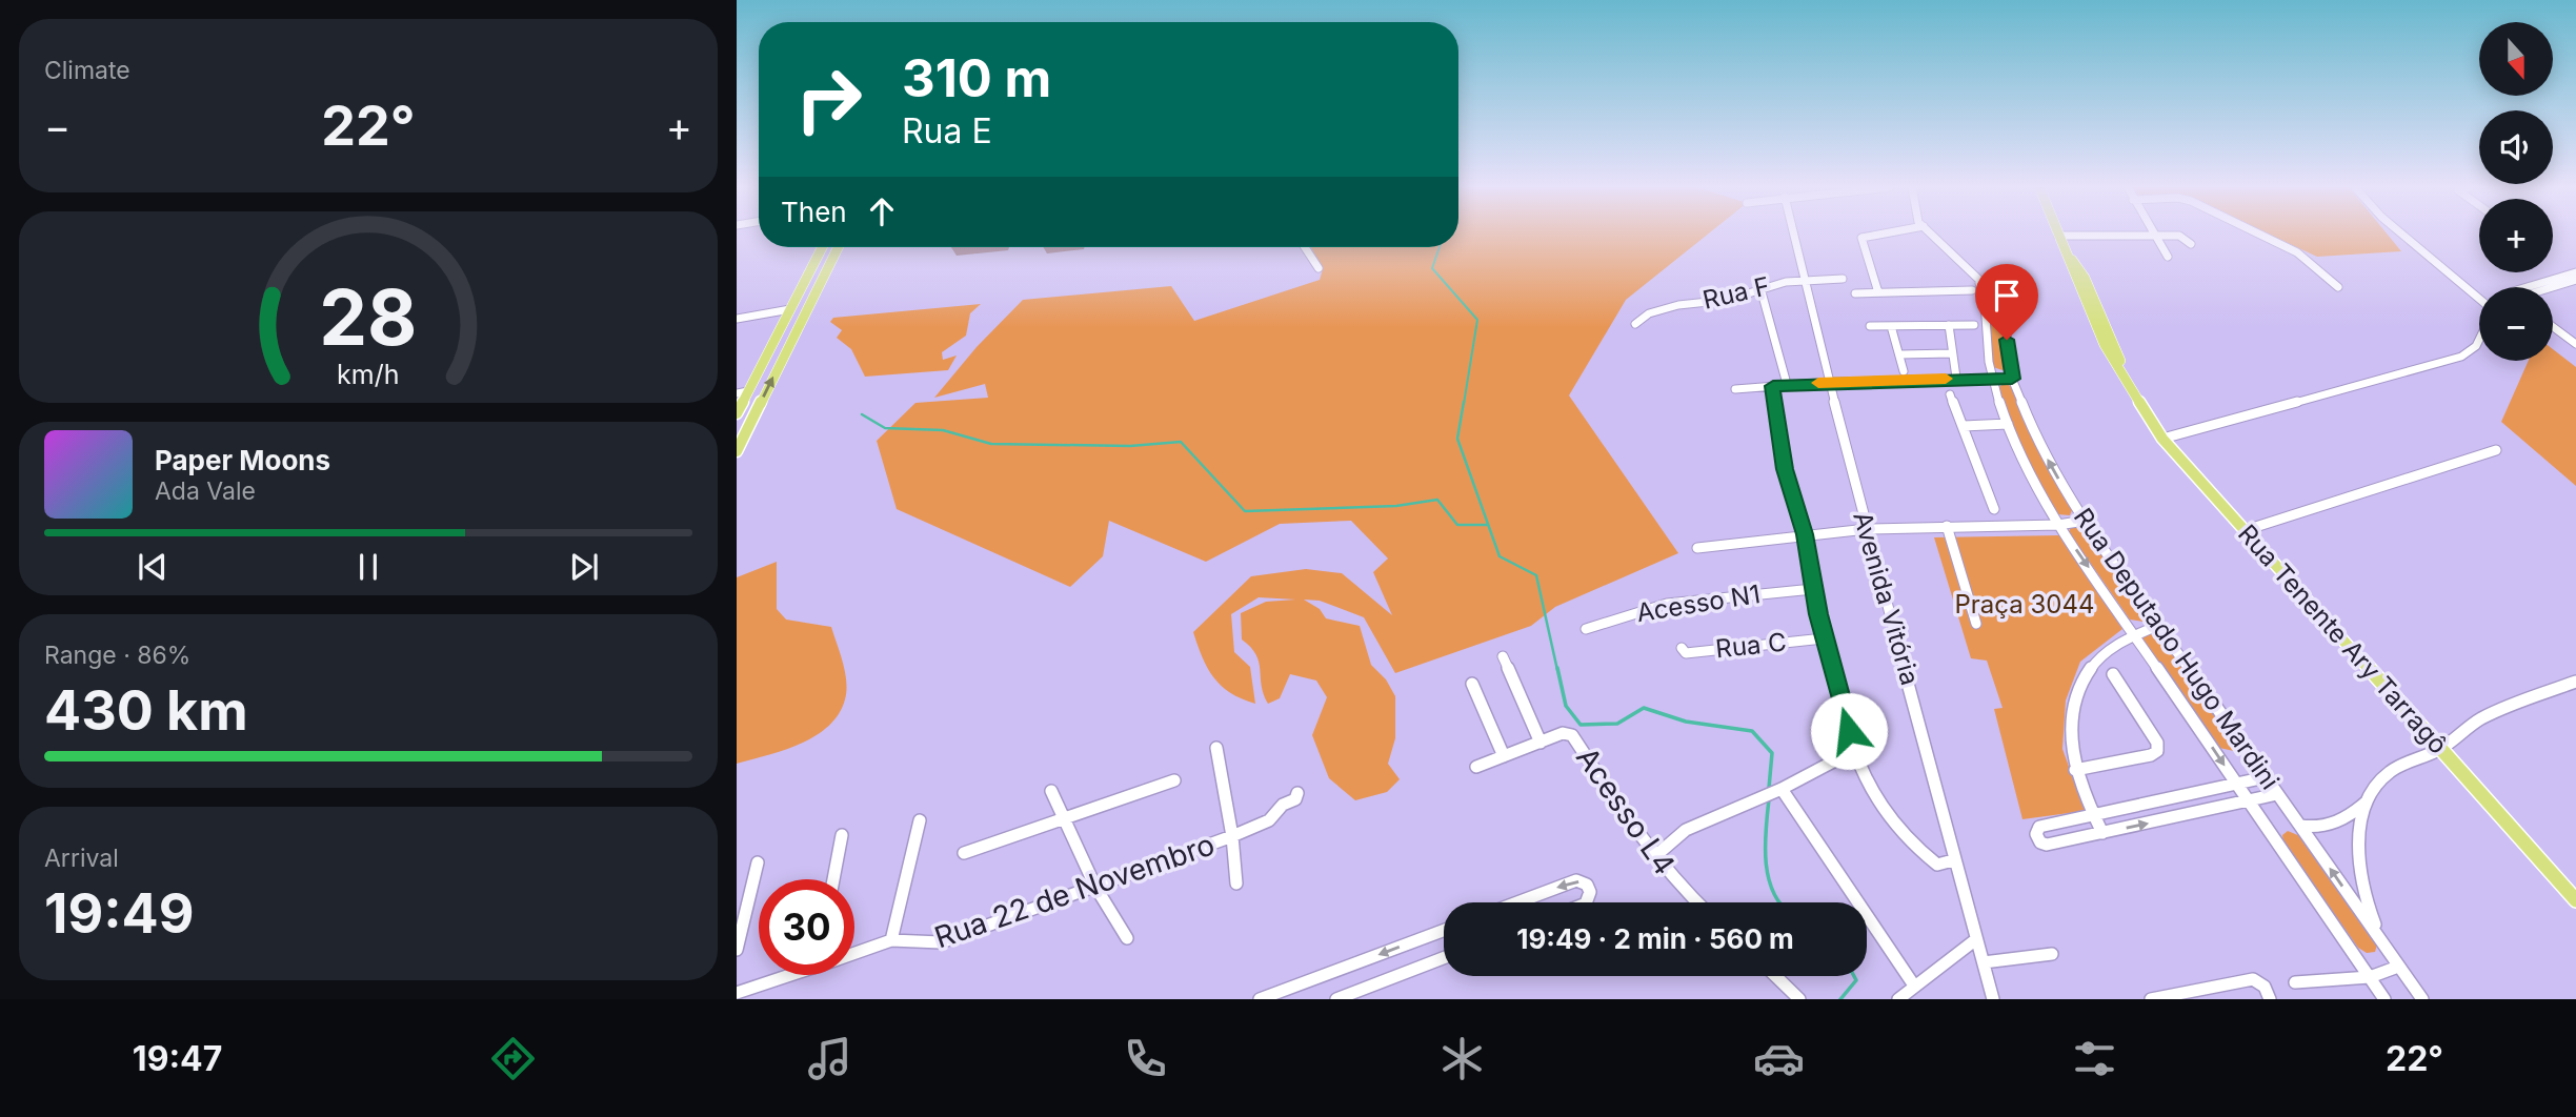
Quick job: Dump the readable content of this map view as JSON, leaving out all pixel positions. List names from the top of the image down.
{
  "streets": {
    "main road": ["Rua Tenente Ary Tarragô"],
    "street": [
      "Rua F",
      "Avenida Vitória",
      "Acesso N1",
      "Rua C",
      "Rua Deputado Hugo Mardini",
      "Acesso L4",
      "Rua 22 de Novembro"
    ]
  },
  "crossings": [
    ["Rua F", "Avenida Vitória"]
  ],
  "parks": ["Praça 3044"],
  "north": "bottom",
  "page": {
    "tile": [
      "Climate",
      ["Range · 86%", "430 km"],
      ["Arrival", "19:49"]
    ],
    "map_buttons": ["+", "−"],
    "turn": ["310 m", "Rua E"],
    "heat": ["−", "22°", "+"],
    "then": "Then",
    "song": ["Paper Moons", "Ada Vale"],
    "limit": "30",
    "trip": "19:49 · 2 min · 560 m",
    "tabs": ["19:47", "22°"],
    "gauge": ["28", "km/h"]
  }
}
